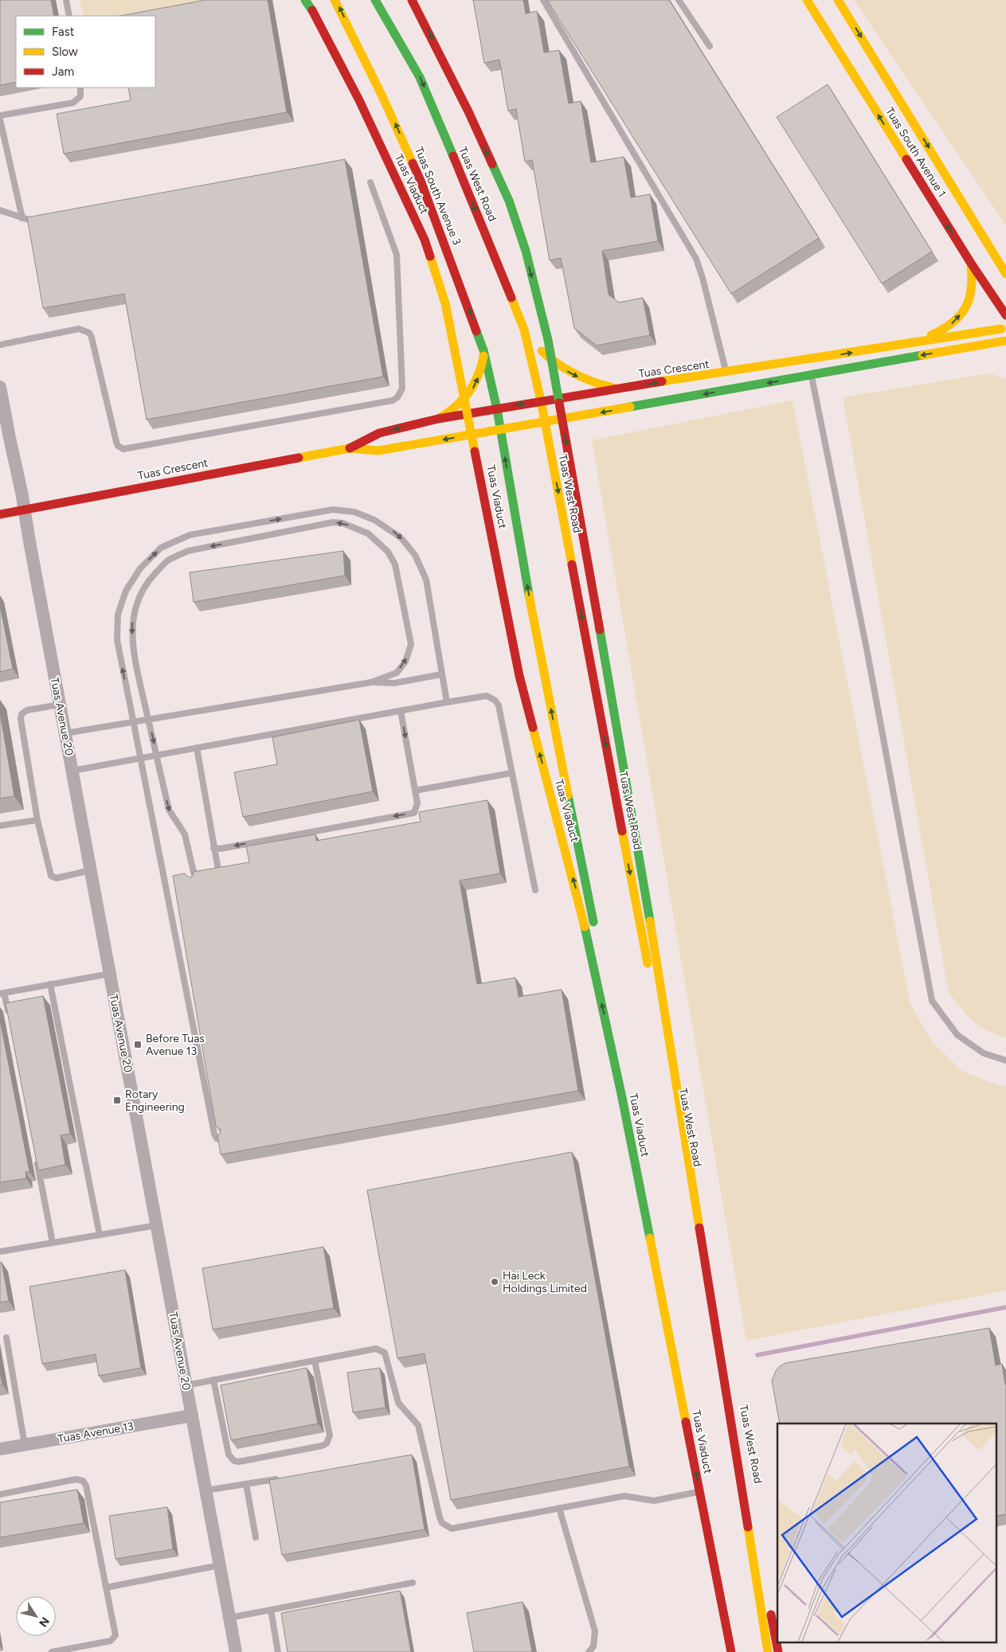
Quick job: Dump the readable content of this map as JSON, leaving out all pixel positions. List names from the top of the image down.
{
  "streets": {
    "main road": [
      "Tuas South Avenue 1",
      "Tuas Viaduct",
      "Tuas West Road",
      "Tuas South Avenue 3",
      "Tuas Crescent"
    ],
    "street": ["Tuas Avenue 20", "Tuas Avenue 13"]
  },
  "crossings": [
    ["Tuas West Road", "Tuas Crescent"],
    ["Tuas South Avenue 3", "Tuas Crescent"],
    ["Tuas Crescent", "Tuas Avenue 20"],
    ["Tuas Avenue 20", "Tuas Avenue 13"]
  ],
  "places": {
    "transit": ["Before Tuas Avenue 13", "Rotary Engineering"],
    "other": ["Hai Leck Holdings Limited"]
  },
  "legend": ["Fast", "Slow", "Jam"],
  "north": "bottom right"
}
